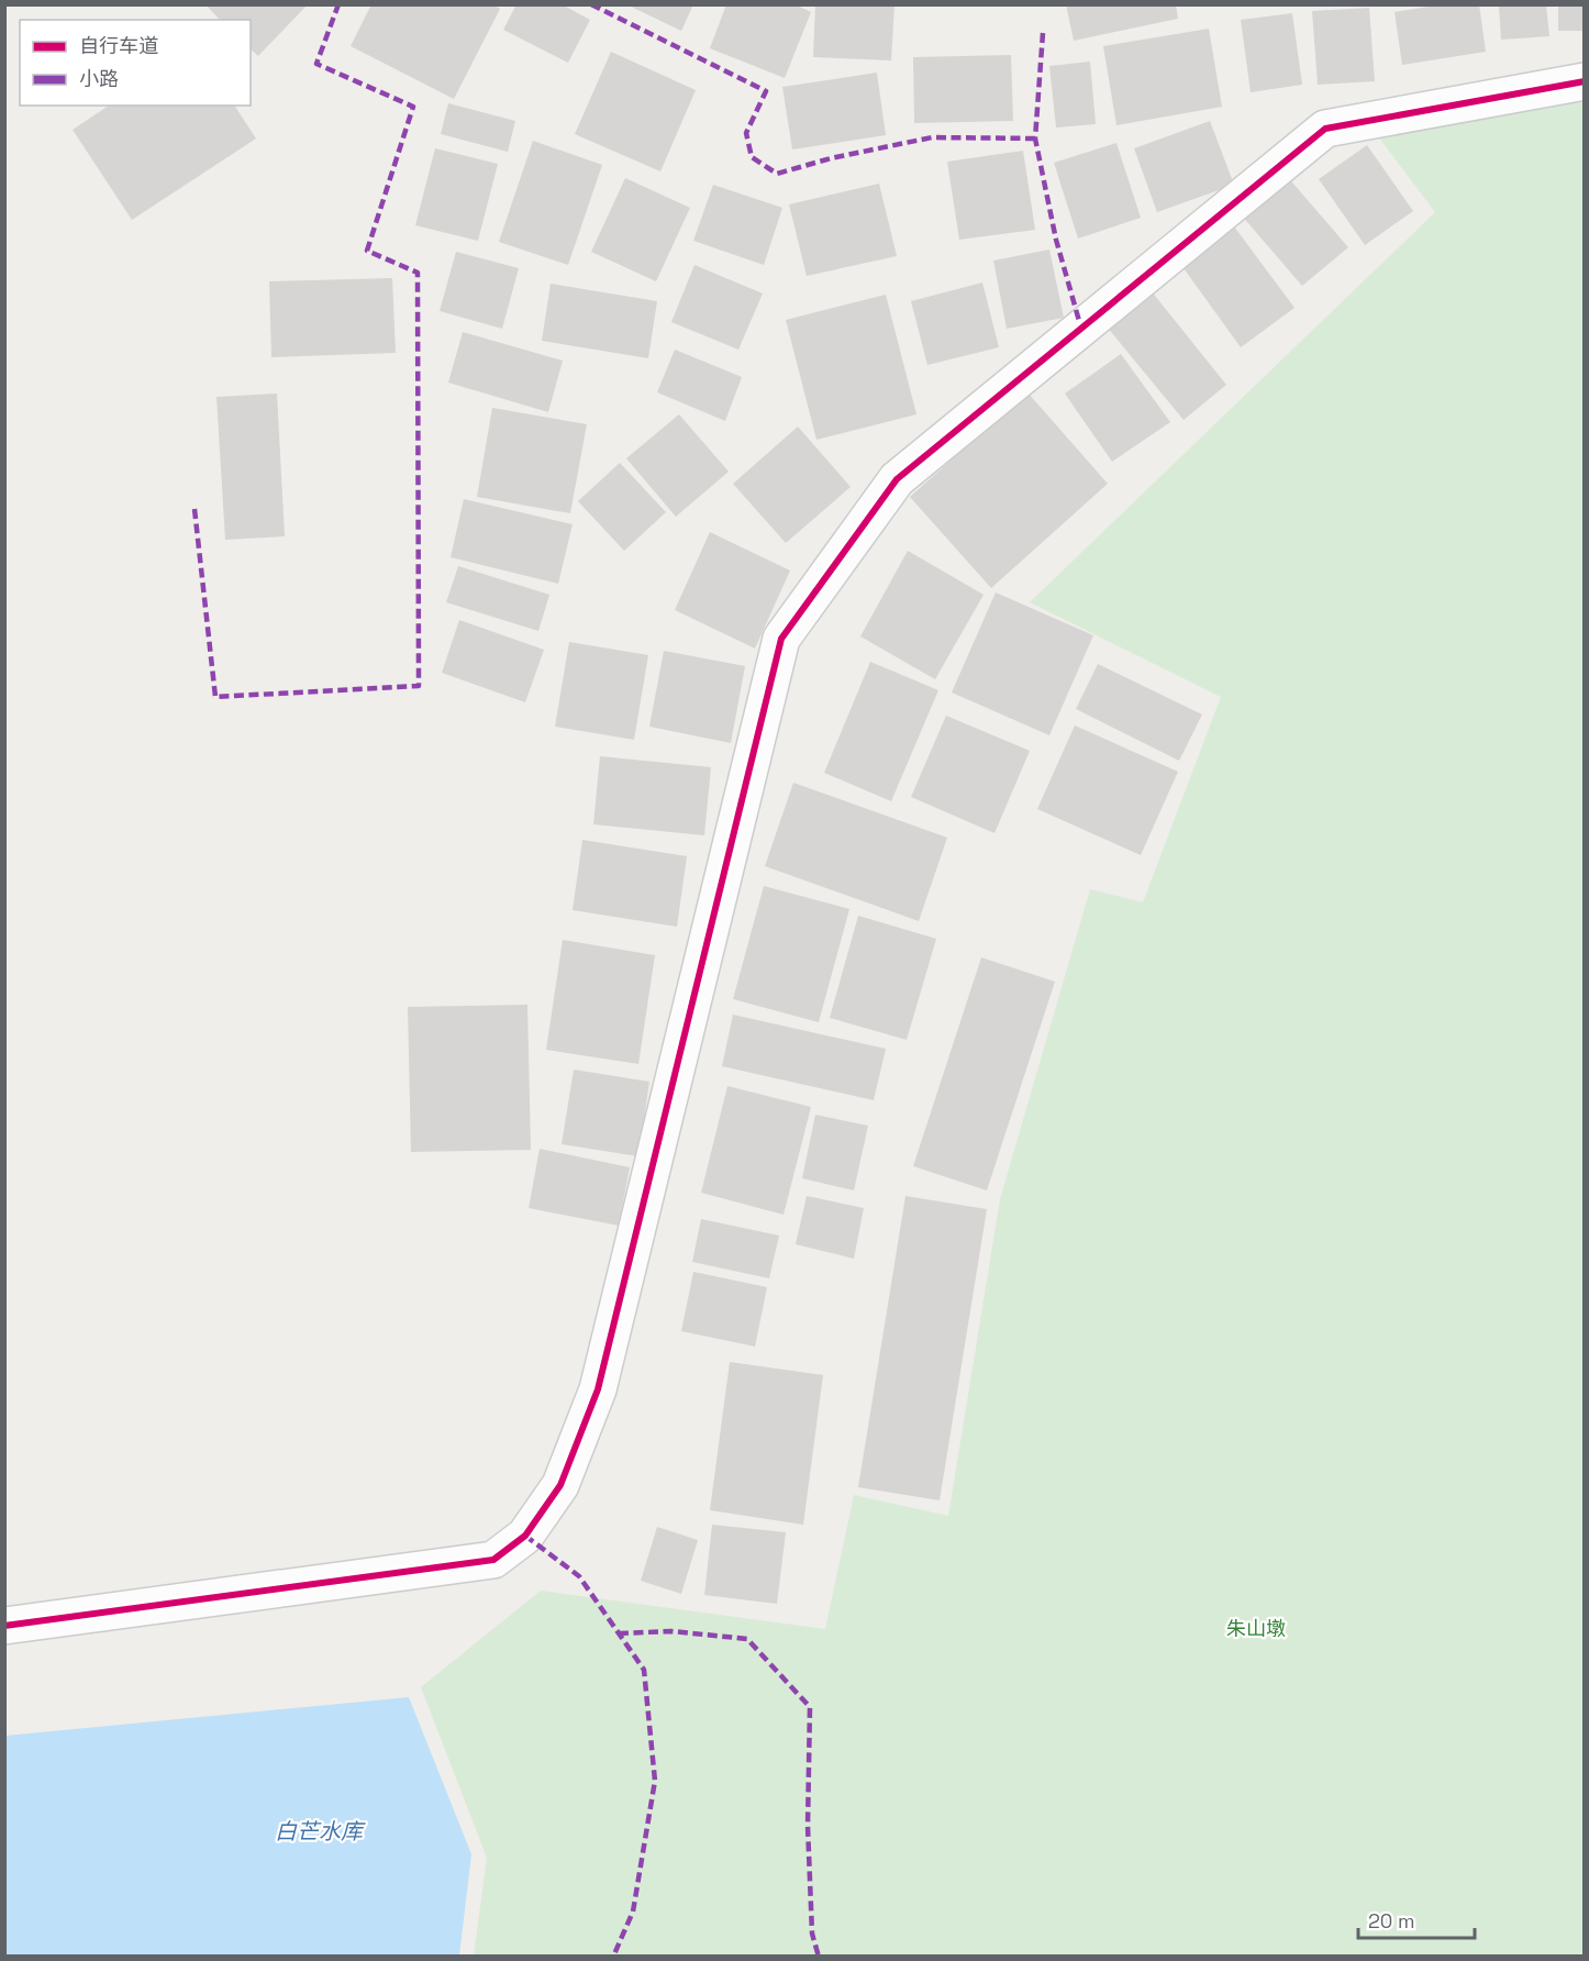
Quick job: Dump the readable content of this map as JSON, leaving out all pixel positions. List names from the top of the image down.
{
  "water": ["白芒水库"],
  "parks": ["朱山墩"],
  "legend": ["自行车道", "小路"],
  "scale_bar": "20 m"
}
